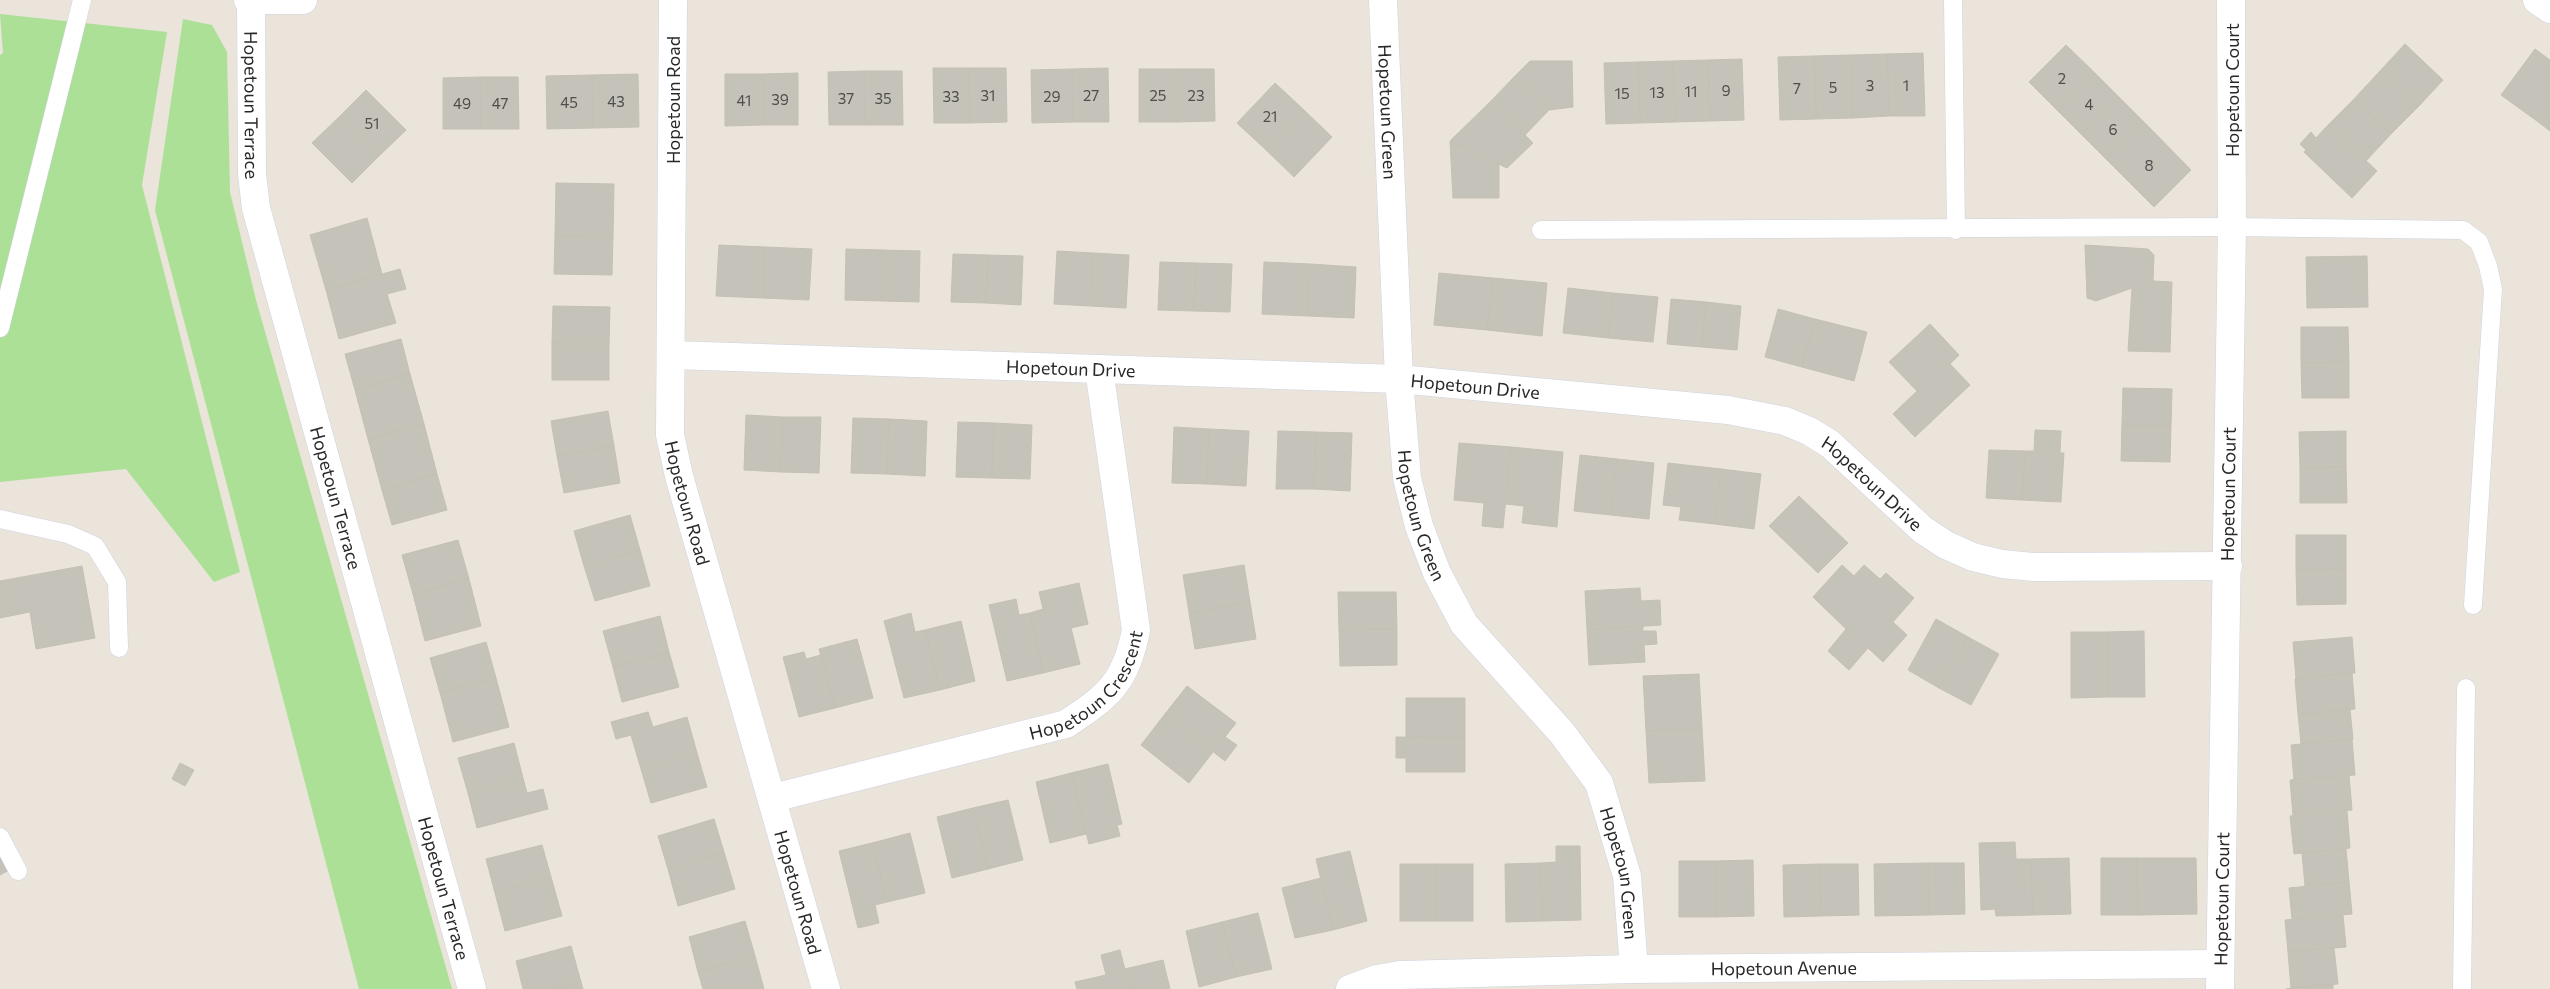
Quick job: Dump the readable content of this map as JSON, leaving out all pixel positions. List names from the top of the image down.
{
  "streets": {
    "street": [
      "Hopetoun Court",
      "Hopetoun Road",
      "Hopetoun Terrace",
      "Hopetoun Green",
      "Hopetoun Drive",
      "Hopetoun Crescent",
      "Hopetoun Avenue"
    ]
  },
  "crossings": [
    ["Hopetoun Court", "Hopetoun Drive"],
    ["Hopetoun Court", "Hopetoun Avenue"],
    ["Hopetoun Road", "Hopetoun Drive"],
    ["Hopetoun Road", "Hopetoun Crescent"],
    ["Hopetoun Green", "Hopetoun Drive"],
    ["Hopetoun Green", "Hopetoun Avenue"],
    ["Hopetoun Drive", "Hopetoun Crescent"]
  ],
  "house_numbers": [
    "2",
    "3",
    "1",
    "5",
    "7",
    "9",
    "11",
    "13",
    "15",
    "31",
    "27",
    "25",
    "23",
    "33",
    "29",
    "37",
    "35",
    "39",
    "41",
    "43",
    "45",
    "49",
    "47",
    "4",
    "21",
    "51",
    "6",
    "8"
  ]
}
